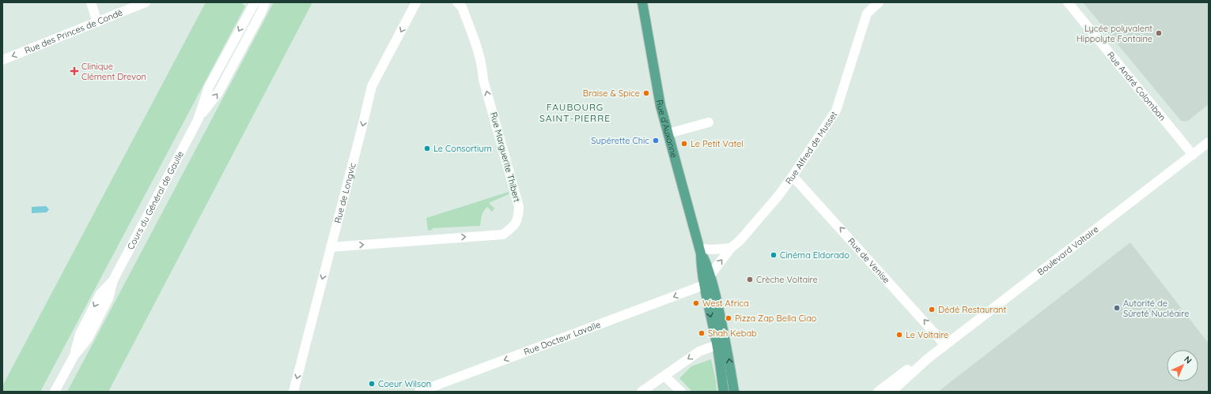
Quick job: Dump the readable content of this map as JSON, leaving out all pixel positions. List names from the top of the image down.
{
  "streets": {
    "main road": ["Rue d'Auxonne"],
    "street": [
      "Rue des Princes de Condé",
      "Rue André Colomban",
      "Rue Alfred de Musset",
      "Rue Marguerite Thibert",
      "Rue de Longvic",
      "Cours du Général de Gaulle",
      "Boulevard Voltaire",
      "Rue de Venise",
      "Rue Docteur Lavalle"
    ]
  },
  "crossings": [
    ["Rue André Colomban", "Boulevard Voltaire"],
    ["Rue d'Auxonne", "Rue Alfred de Musset"],
    ["Rue d'Auxonne", "Rue Docteur Lavalle"],
    ["Rue Alfred de Musset", "Rue de Venise"],
    ["Rue Marguerite Thibert", "Rue de Longvic"],
    ["Boulevard Voltaire", "Rue de Venise"]
  ],
  "one_way": [
    "Rue des Princes de Condé",
    "Rue de Longvic",
    "Rue de Venise",
    "Rue Docteur Lavalle"
  ],
  "districts": ["FAUBOURG SAINT-PIERRE"],
  "places": {
    "other": [
      "Lycée polyvalent Hippolyte Fontaine",
      "Braise & Spice",
      "Supérette Chic",
      "Le Petit Vatel",
      "Le Consortium",
      "Cinéma Eldorado",
      "Crèche Voltaire",
      "West Africa",
      "Autorité de Sûreté Nucléaire",
      "Dédé Restaurant",
      "Pizza Zap Bella Ciao",
      "Shah Kebab",
      "Le Voltaire",
      "Coeur Wilson"
    ],
    "health": ["Clinique Clément Drevon"]
  },
  "north": "top right"
}
